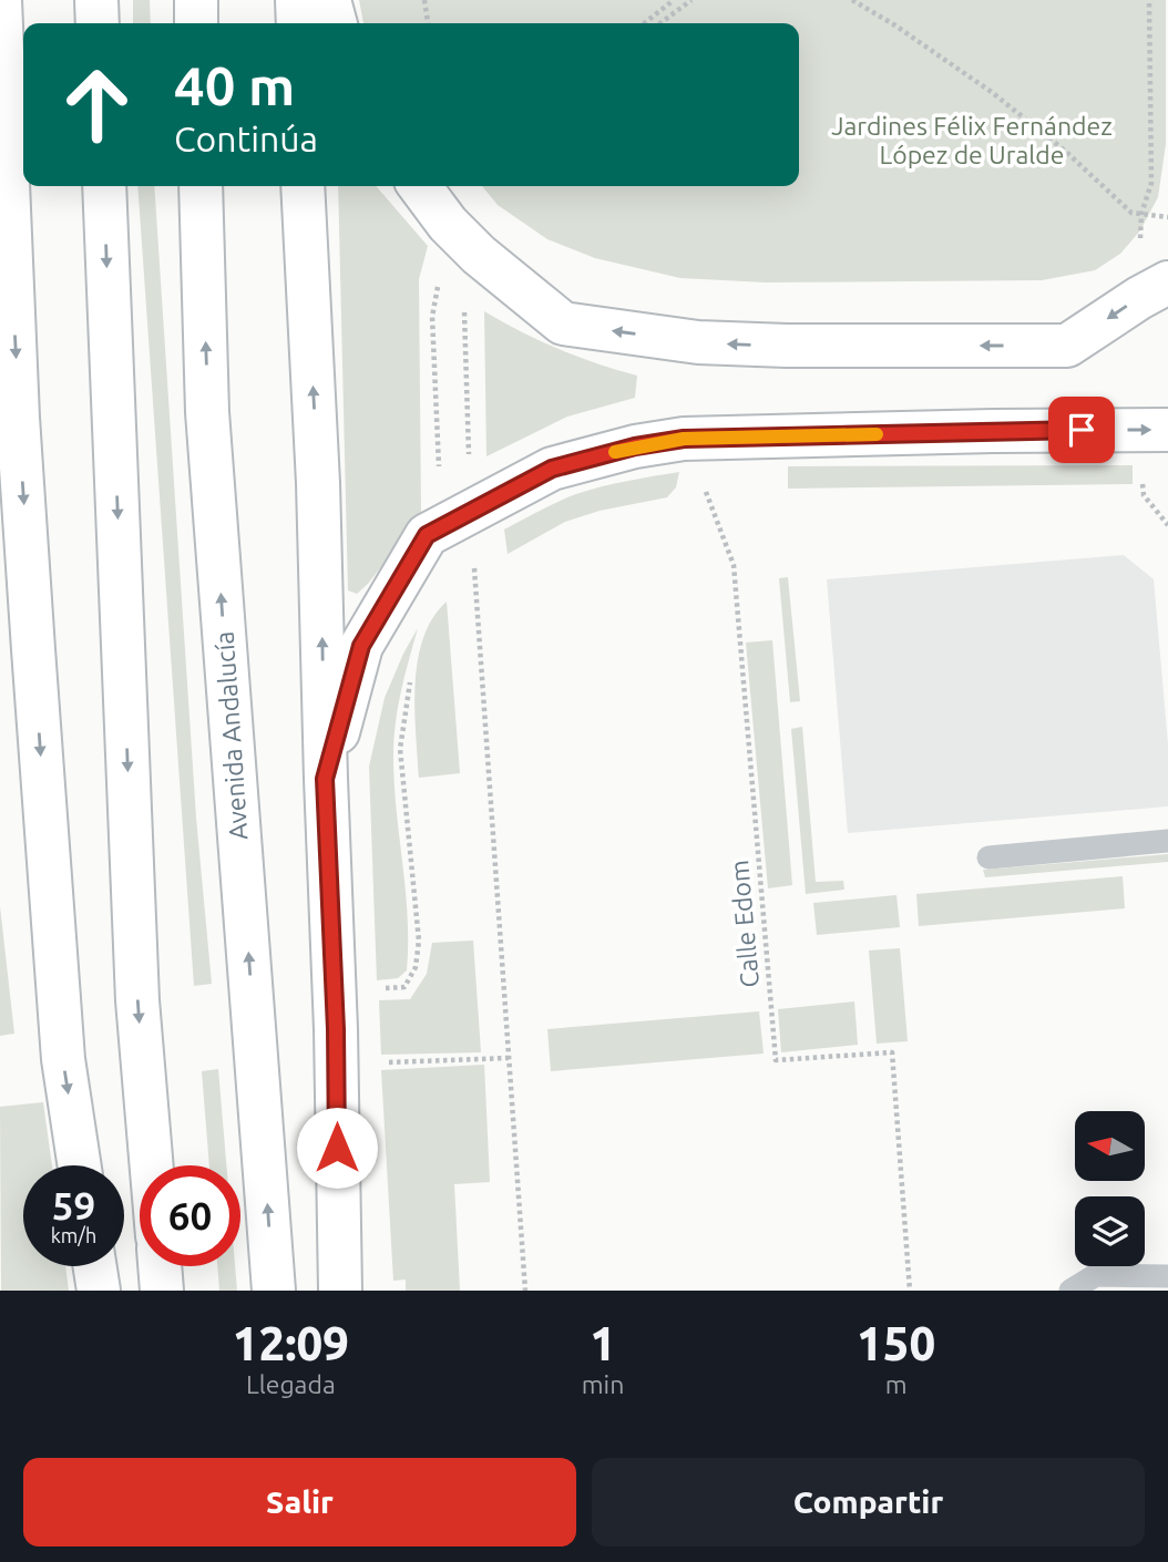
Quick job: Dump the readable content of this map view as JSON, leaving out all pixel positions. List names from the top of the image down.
{
  "streets": {
    "main road": ["Avenida Andalucía"],
    "path": ["Calle Edom"]
  },
  "parks": ["Jardines Félix Fernández López de Uralde"],
  "north": "left",
  "page": {
    "turn": ["40 m", "Continúa"],
    "speed": "59 km/h",
    "limit": "60",
    "eta": [
      "12:09",
      "Llegada",
      "1",
      "min",
      "150",
      "m"
    ],
    "buttons": ["Salir", "Compartir"]
  }
}
